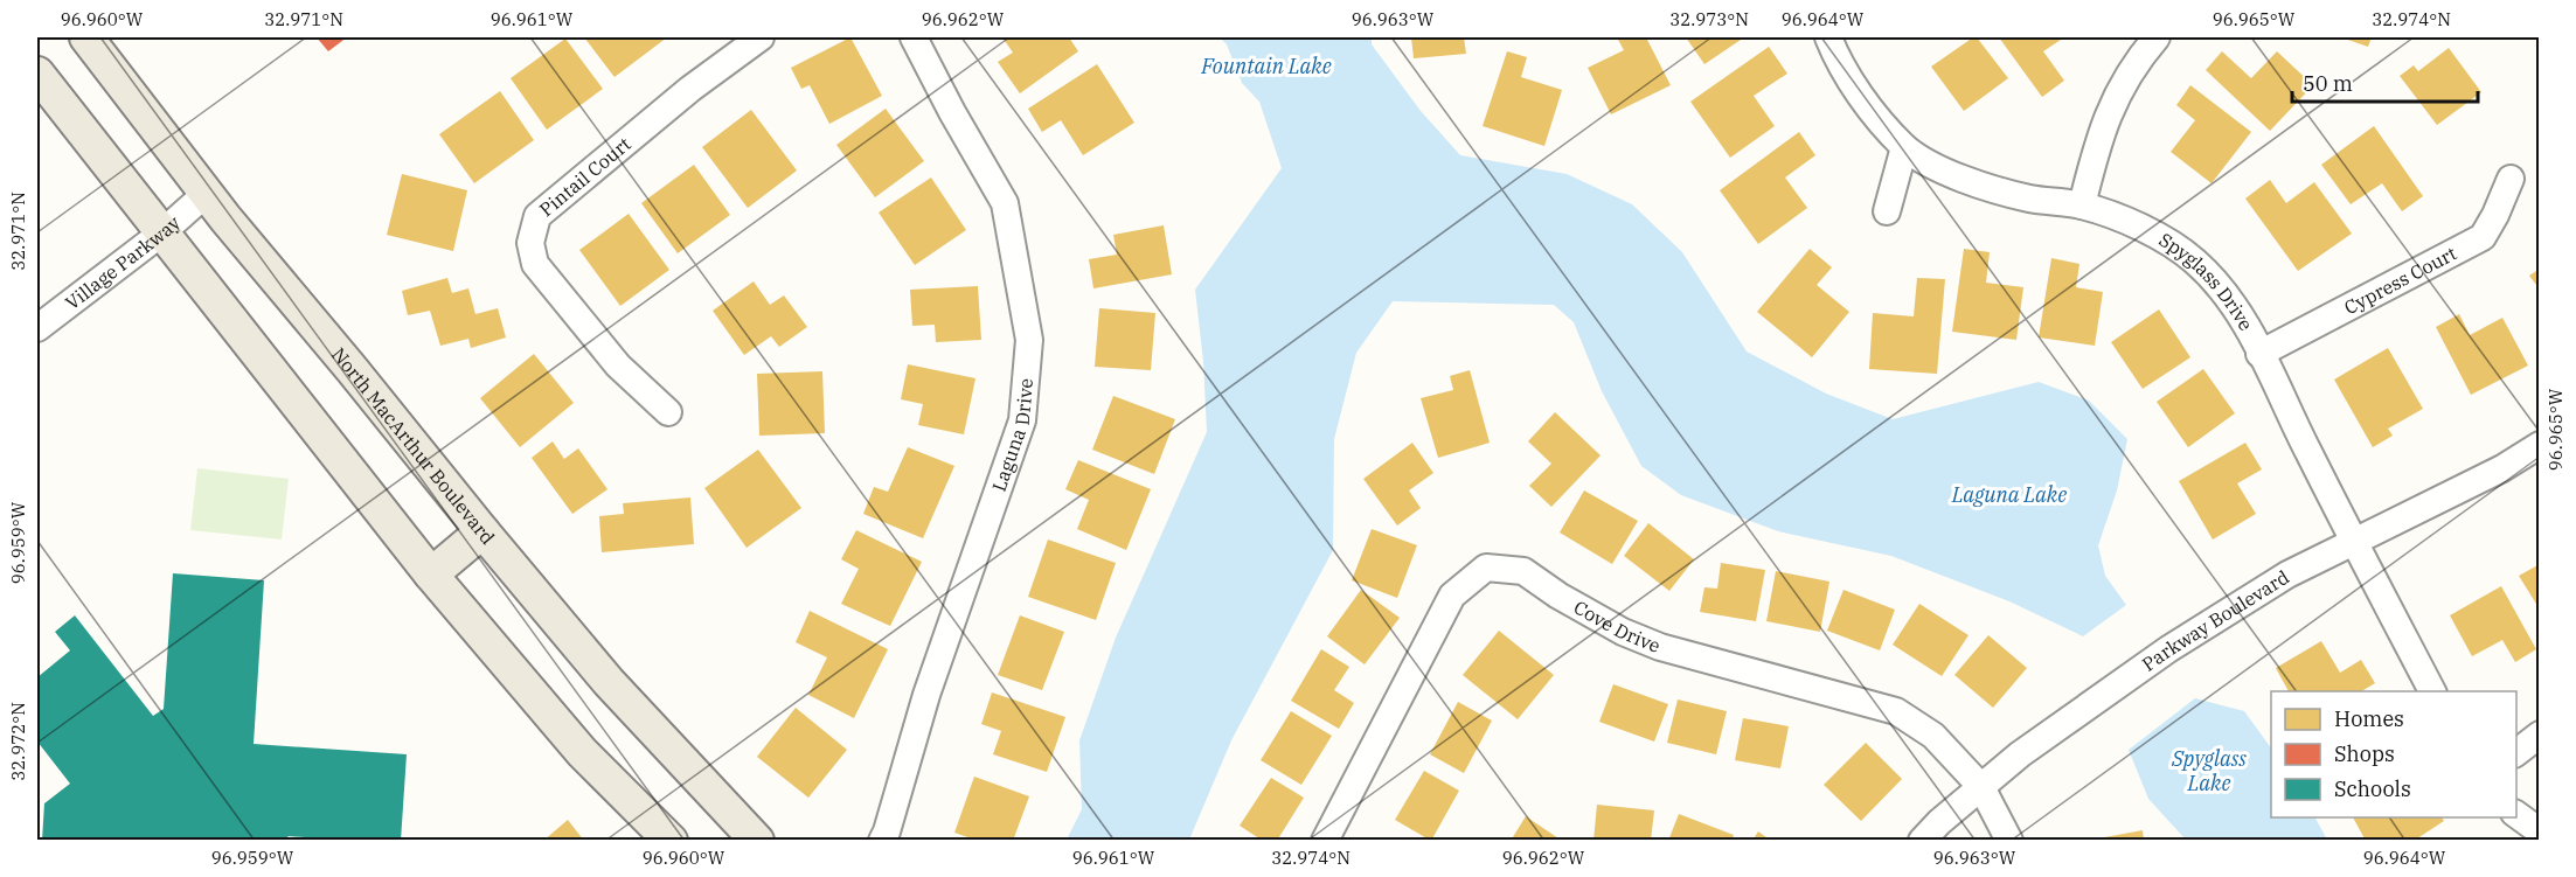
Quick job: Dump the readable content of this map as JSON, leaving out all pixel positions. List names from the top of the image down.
{
  "streets": {
    "main road": ["North MacArthur Boulevard"],
    "street": [
      "Pintail Court",
      "Village Parkway",
      "Cypress Court",
      "Spyglass Drive",
      "Laguna Drive",
      "Parkway Boulevard",
      "Cove Drive"
    ]
  },
  "crossings": [
    ["Village Parkway", "North MacArthur Boulevard"],
    ["Cypress Court", "Spyglass Drive"],
    ["Spyglass Drive", "Parkway Boulevard"],
    ["Parkway Boulevard", "Cove Drive"]
  ],
  "water": ["Fountain Lake", "Laguna Lake", "Spyglass Lake"],
  "legend": ["Homes", "Shops", "Schools"],
  "scale_bar": "50 m",
  "coordinates": [
    "96.960°W",
    "32.971°N",
    "96.961°W",
    "96.962°W",
    "96.963°W",
    "32.973°N",
    "96.964°W",
    "96.965°W",
    "32.974°N",
    "96.959°W",
    "32.972°N"
  ]
}
